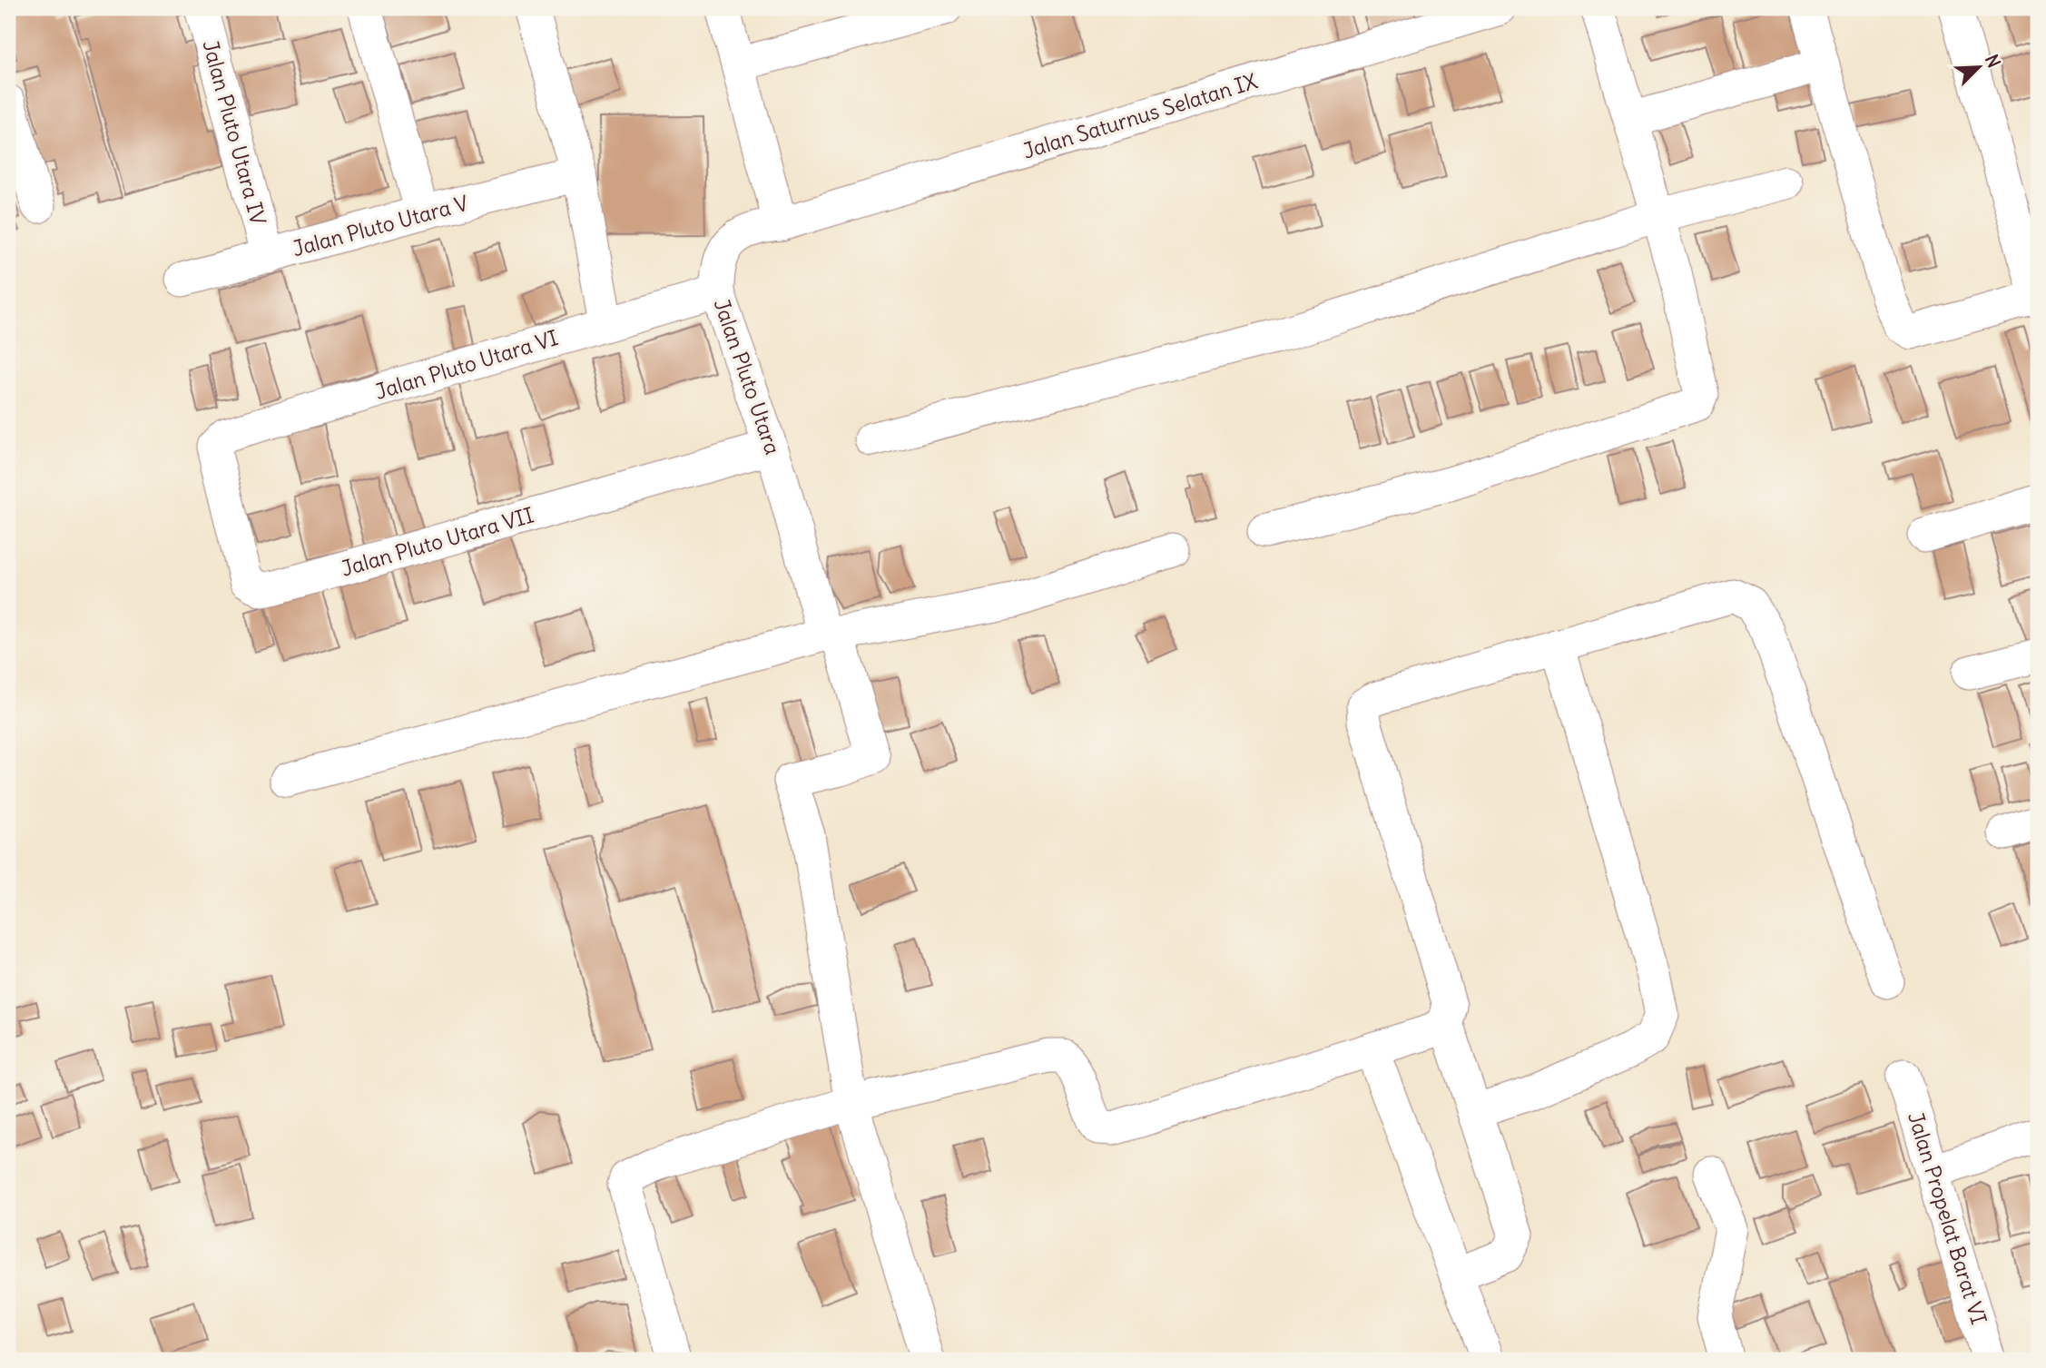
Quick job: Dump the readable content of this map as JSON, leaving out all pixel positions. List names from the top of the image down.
{
  "streets": {
    "street": [
      "Jalan Saturnus Selatan IX",
      "Jalan Pluto Utara IV",
      "Jalan Pluto Utara V",
      "Jalan Pluto Utara VI",
      "Jalan Pluto Utara",
      "Jalan Pluto Utara VII",
      "Jalan Propelat Barat VI"
    ]
  },
  "crossings": [
    ["Jalan Saturnus Selatan IX", "Jalan Pluto Utara"],
    ["Jalan Pluto Utara IV", "Jalan Pluto Utara V"],
    ["Jalan Pluto Utara VI", "Jalan Pluto Utara"],
    ["Jalan Pluto Utara VI", "Jalan Pluto Utara VII"],
    ["Jalan Pluto Utara", "Jalan Pluto Utara VII"]
  ],
  "north": "top right"
}
